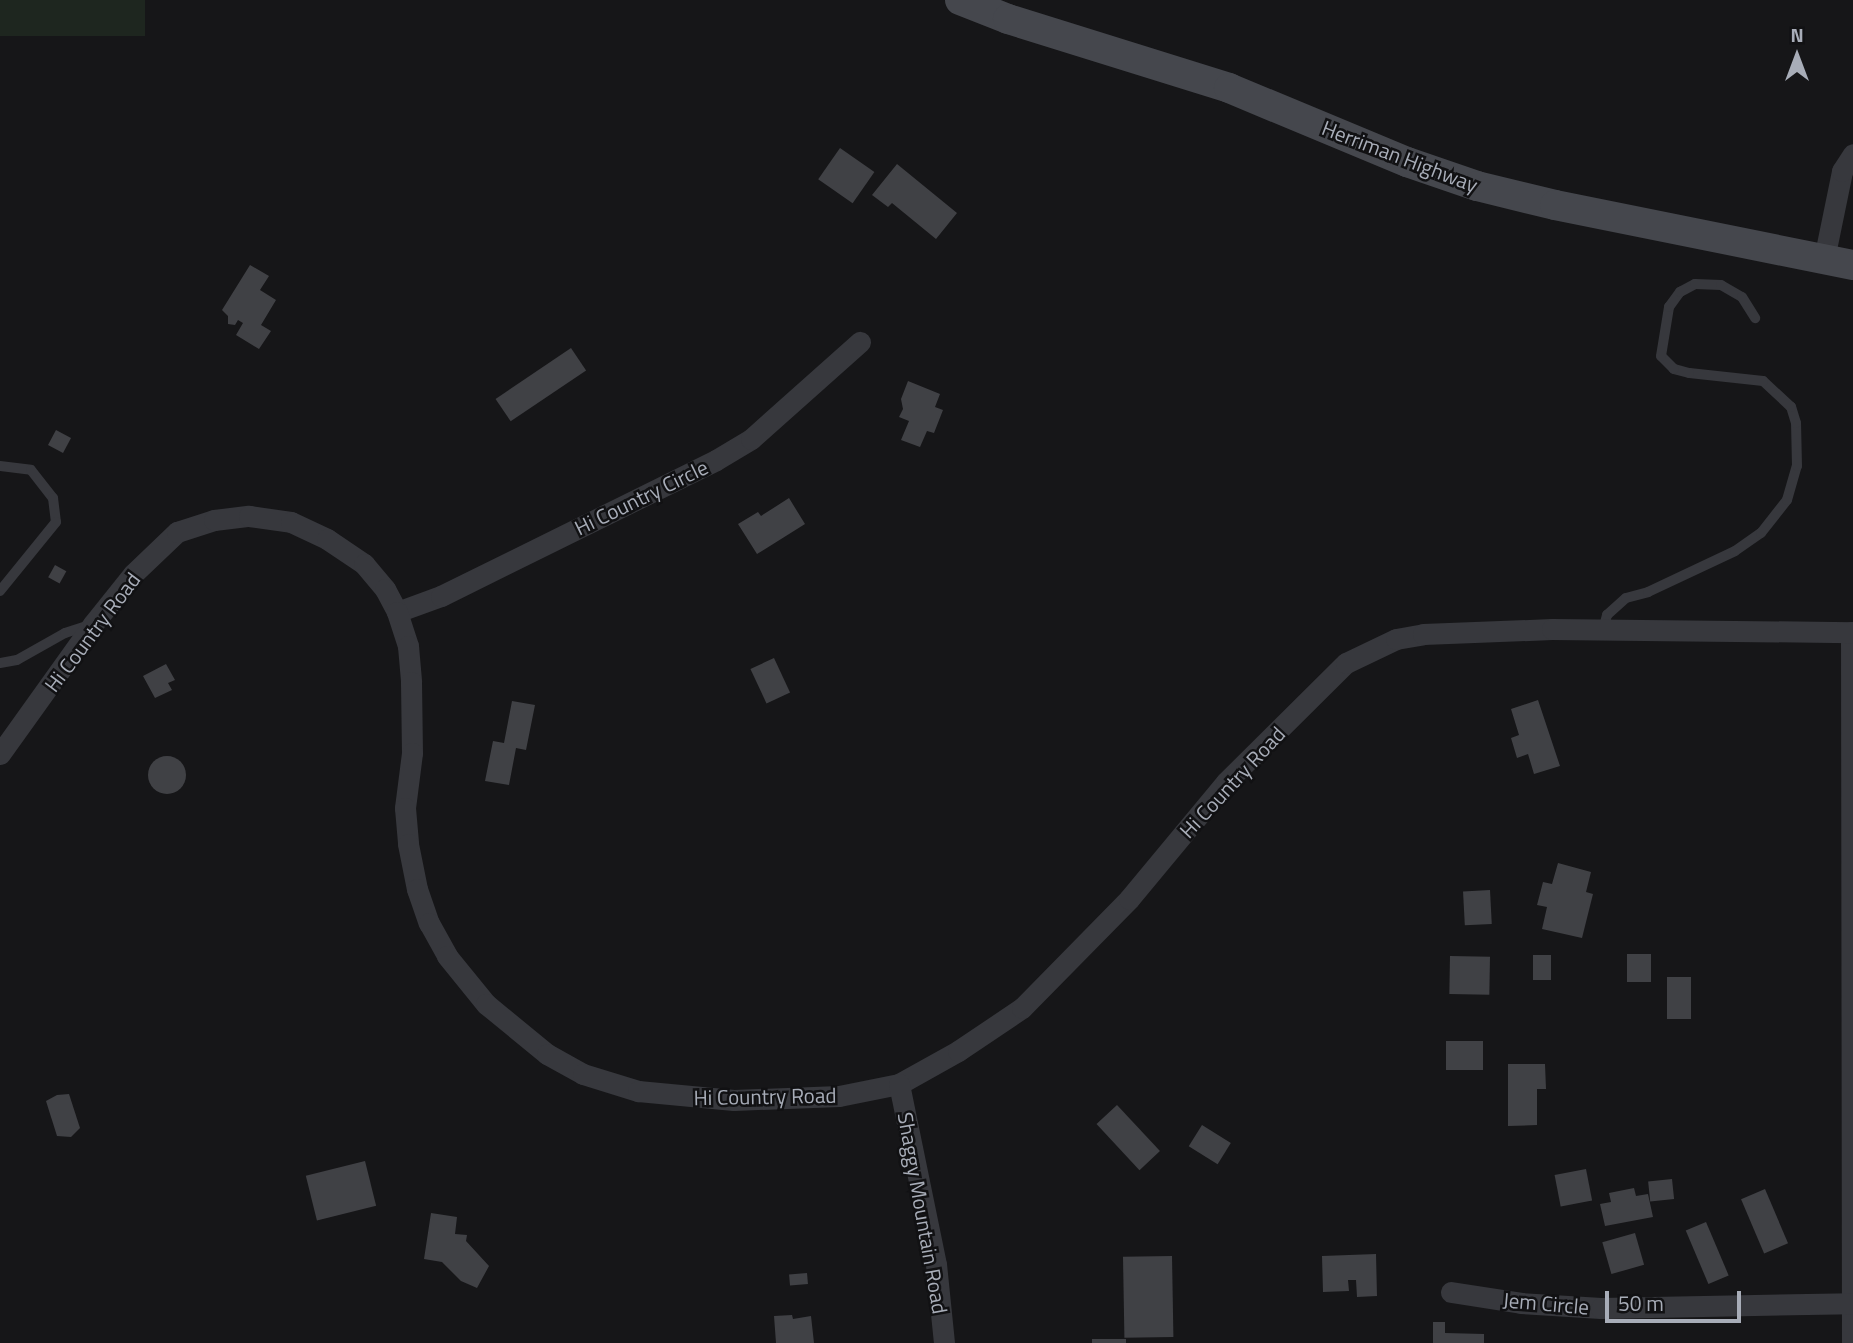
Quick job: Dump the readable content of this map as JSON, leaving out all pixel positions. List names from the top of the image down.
{
  "streets": {
    "main road": ["Herriman Highway"],
    "street": [
      "Hi Country Circle",
      "Hi Country Road",
      "Shaggy Mountain Road",
      "Jem Circle"
    ]
  },
  "crossings": [
    ["Hi Country Circle", "Hi Country Road"],
    ["Hi Country Road", "Shaggy Mountain Road"]
  ],
  "scale_bar": "50 m",
  "north": "top"
}
